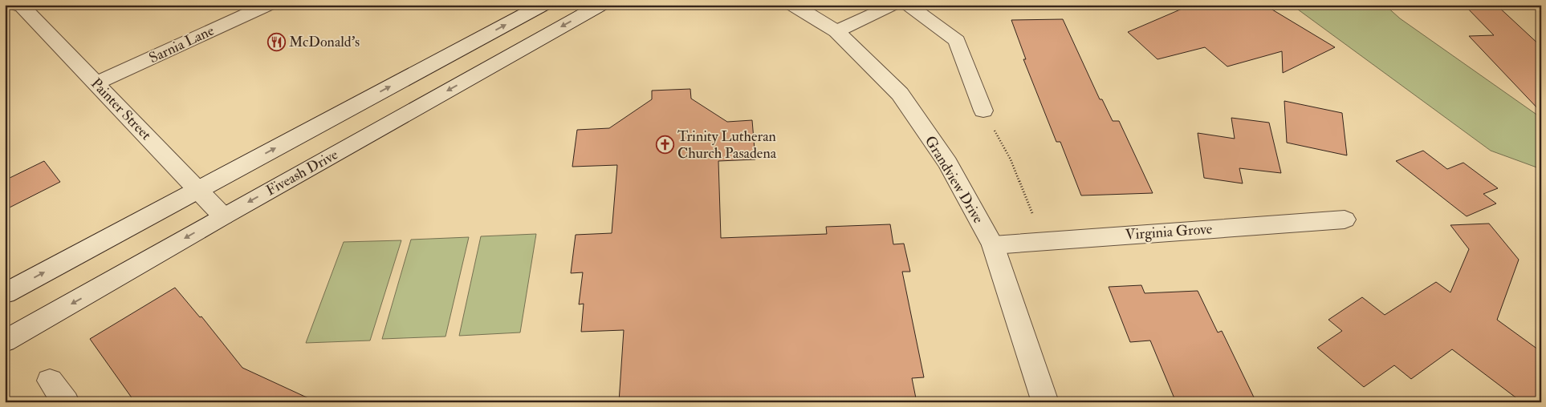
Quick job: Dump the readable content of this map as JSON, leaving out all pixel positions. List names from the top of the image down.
{
  "streets": {
    "street": [
      "Sarnia Lane",
      "Painter Street",
      "Fiveash Drive",
      "Grandview Drive",
      "Virginia Grove"
    ]
  },
  "crossings": [
    ["Sarnia Lane", "Painter Street"],
    ["Painter Street", "Fiveash Drive"],
    ["Grandview Drive", "Virginia Grove"]
  ],
  "places": {
    "restaurant": ["McDonald's"],
    "church": ["Trinity Lutheran Church Pasadena"]
  }
}
